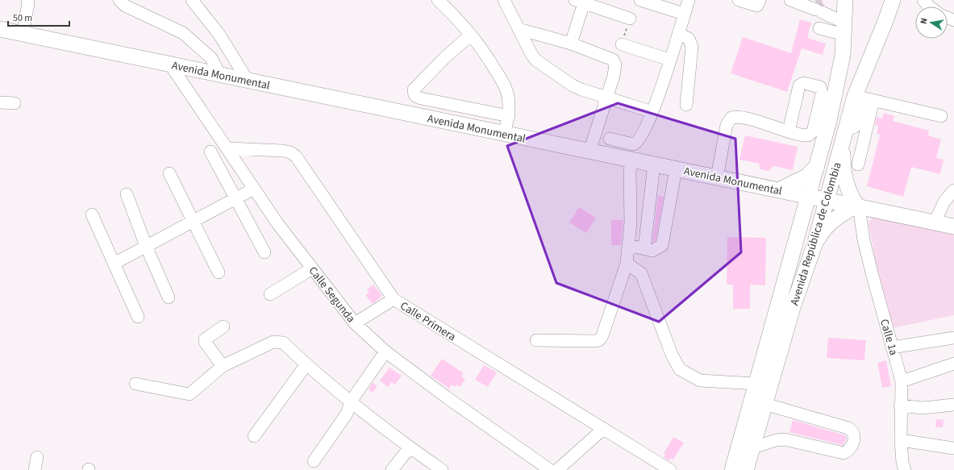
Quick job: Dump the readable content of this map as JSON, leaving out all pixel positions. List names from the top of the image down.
{
  "streets": {
    "main road": ["Avenida Monumental", "Avenida República de Colombia"],
    "street": ["Calle Segunda", "Calle Primera", "Calle 1a"]
  },
  "crossings": [
    ["Avenida Monumental", "Avenida República de Colombia"],
    ["Avenida Monumental", "Calle Segunda"],
    ["Avenida Monumental", "Calle 1a"],
    ["Calle Segunda", "Calle Primera"]
  ],
  "scale_bar": "50 m",
  "north": "left"
}
